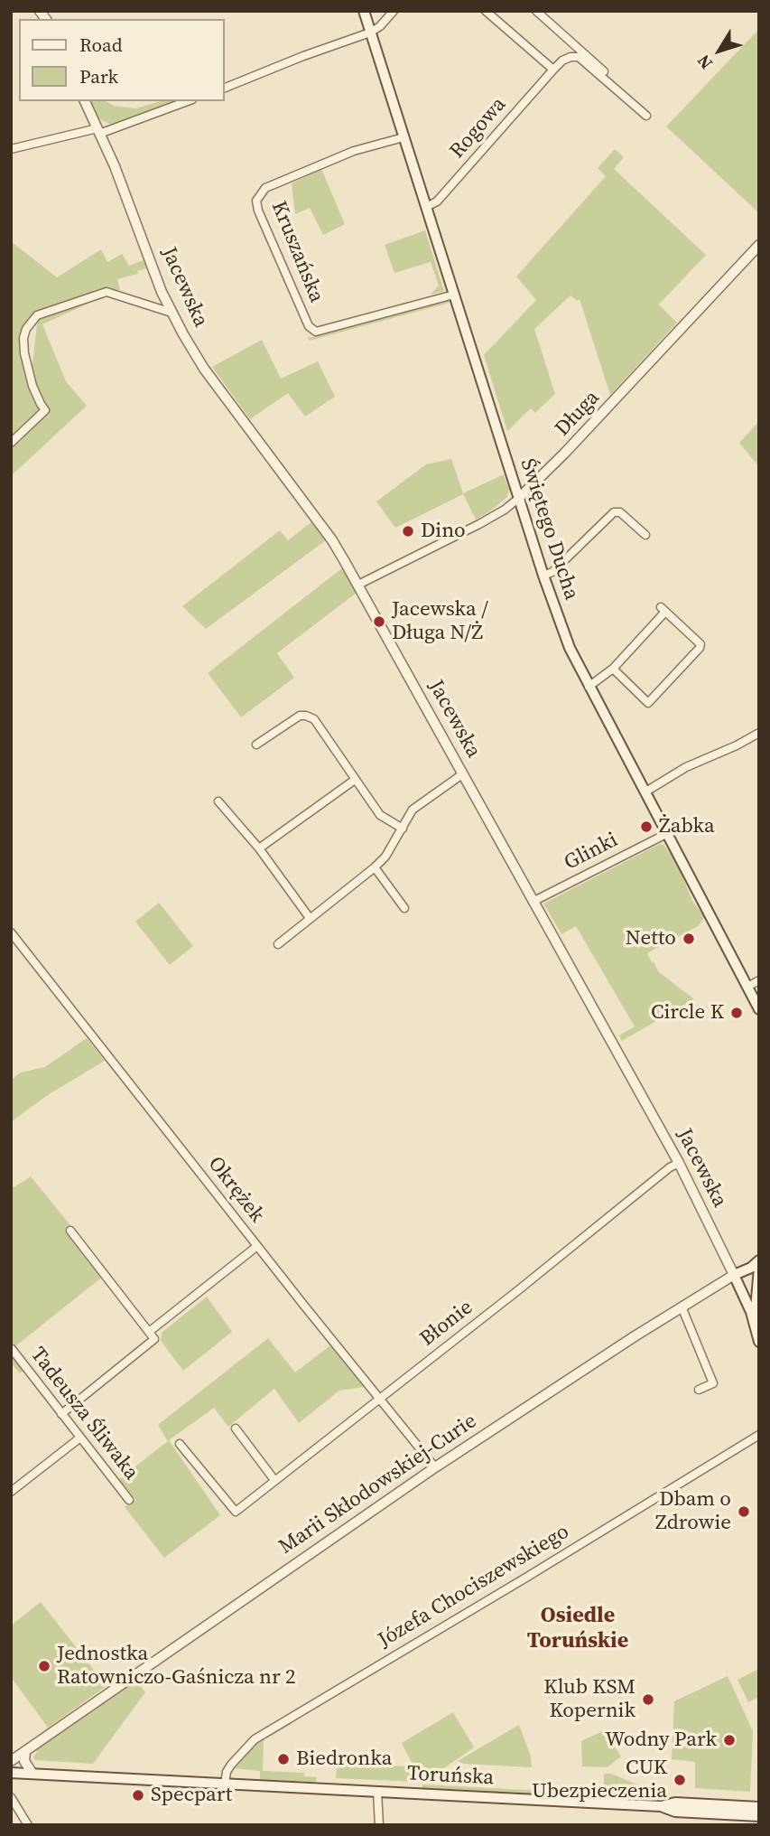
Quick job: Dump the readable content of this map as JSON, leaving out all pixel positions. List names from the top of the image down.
{
  "streets": {
    "main road": [
      "Jacewska",
      "Świętego Ducha",
      "Marii Skłodowskiej-Curie",
      "Toruńska"
    ],
    "street": [
      "Rogowa",
      "Kruszańska",
      "Długa",
      "Glinki",
      "Okrężek",
      "Błonie",
      "Tadeusza Śliwaka",
      "Józefa Chociszewskiego"
    ]
  },
  "crossings": [
    ["Rogowa", "Świętego Ducha"],
    ["Kruszańska", "Świętego Ducha"],
    ["Jacewska", "Długa"],
    ["Jacewska", "Glinki"],
    ["Jacewska", "Błonie"],
    ["Jacewska", "Marii Skłodowskiej-Curie"],
    ["Długa", "Świętego Ducha"],
    ["Świętego Ducha", "Glinki"],
    ["Okrężek", "Błonie"],
    ["Okrężek", "Marii Skłodowskiej-Curie"],
    ["Józefa Chociszewskiego", "Toruńska"]
  ],
  "districts": ["Osiedle Toruńskie"],
  "places": [
    "Dino",
    "Jacewska / Długa N/Ż",
    "Żabka",
    "Netto",
    "Circle K",
    "Dbam o Zdrowie",
    "Jednostka Ratowniczo-Gaśnicza nr 2",
    "Klub KSM Kopernik",
    "Wodny Park",
    "Biedronka",
    "CUK Ubezpieczenia",
    "Specpart"
  ],
  "legend": ["Road", "Park"],
  "north": "bottom left"
}
